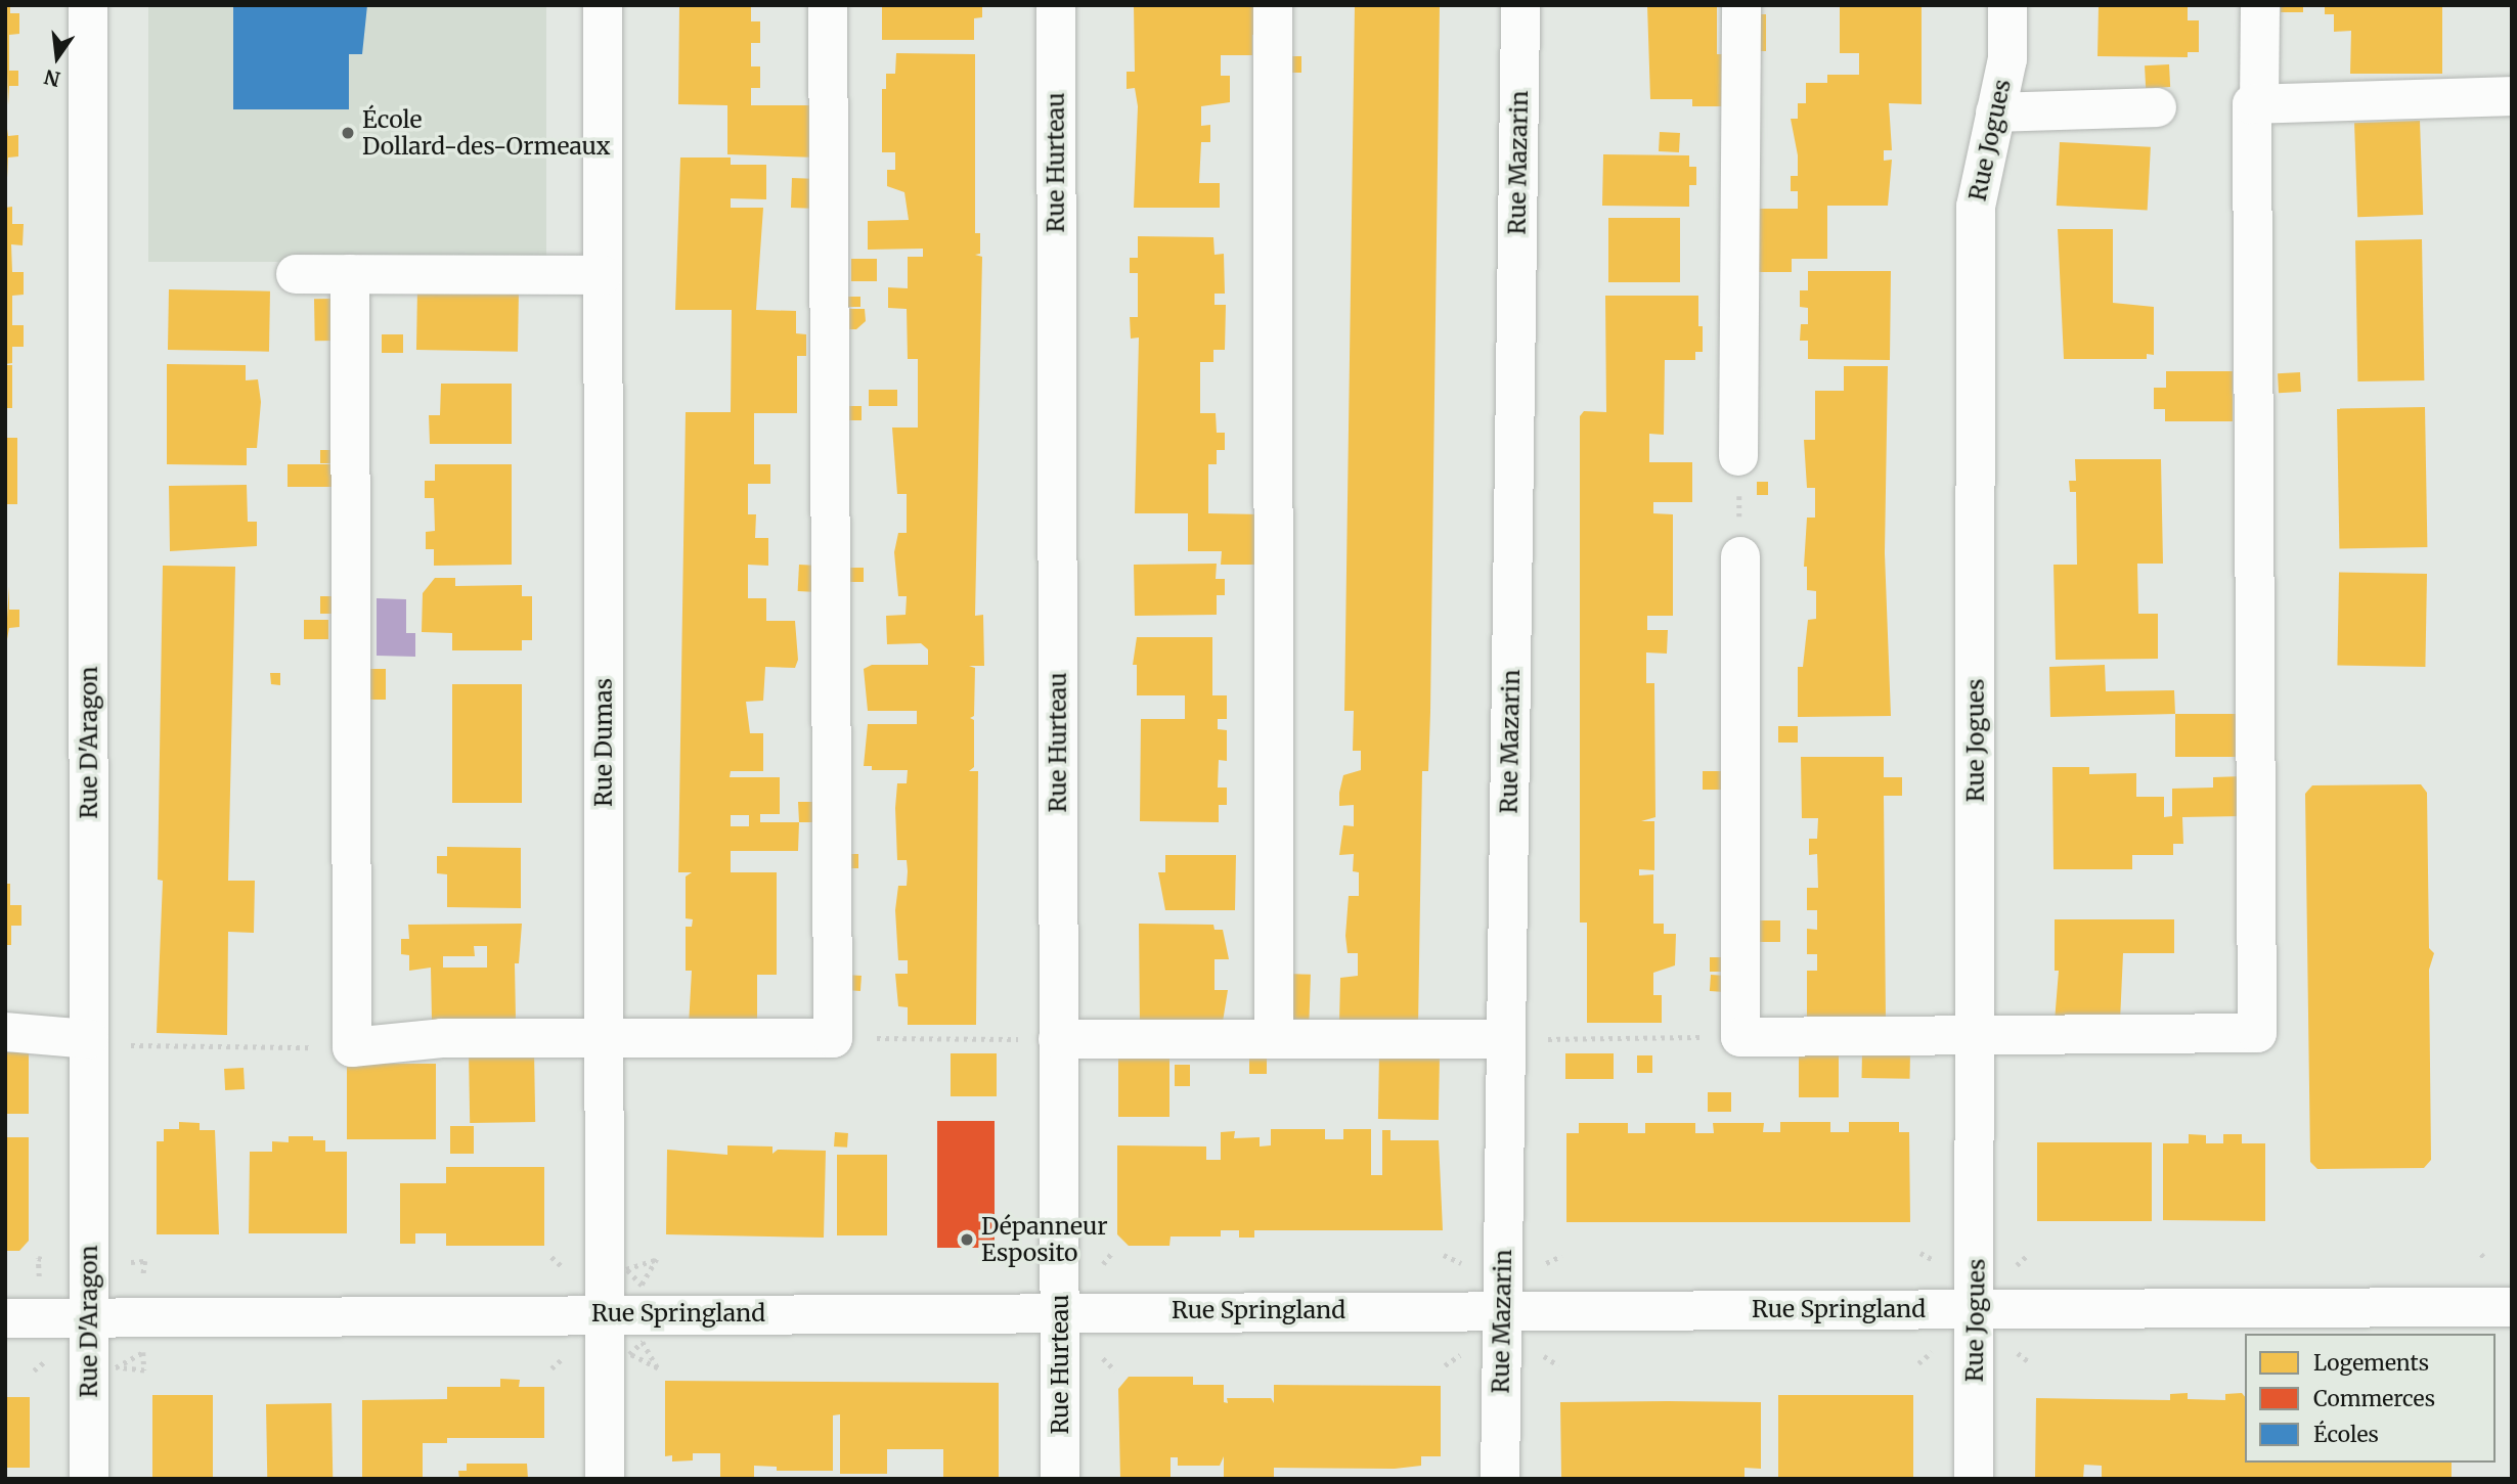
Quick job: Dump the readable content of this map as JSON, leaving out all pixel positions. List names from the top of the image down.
{
  "streets": {
    "street": [
      "Rue Jogues",
      "Rue Hurteau",
      "Rue Mazarin",
      "Rue D'Aragon",
      "Rue Dumas",
      "Rue Springland"
    ]
  },
  "crossings": [
    ["Rue Jogues", "Rue Springland"],
    ["Rue Hurteau", "Rue Springland"],
    ["Rue Mazarin", "Rue Springland"],
    ["Rue D'Aragon", "Rue Springland"],
    ["Rue Dumas", "Rue Springland"]
  ],
  "places": ["École Dollard-des-Ormeaux", "Dépanneur Esposito"],
  "legend": ["Logements", "Commerces", "Écoles"],
  "north": "bottom"
}
